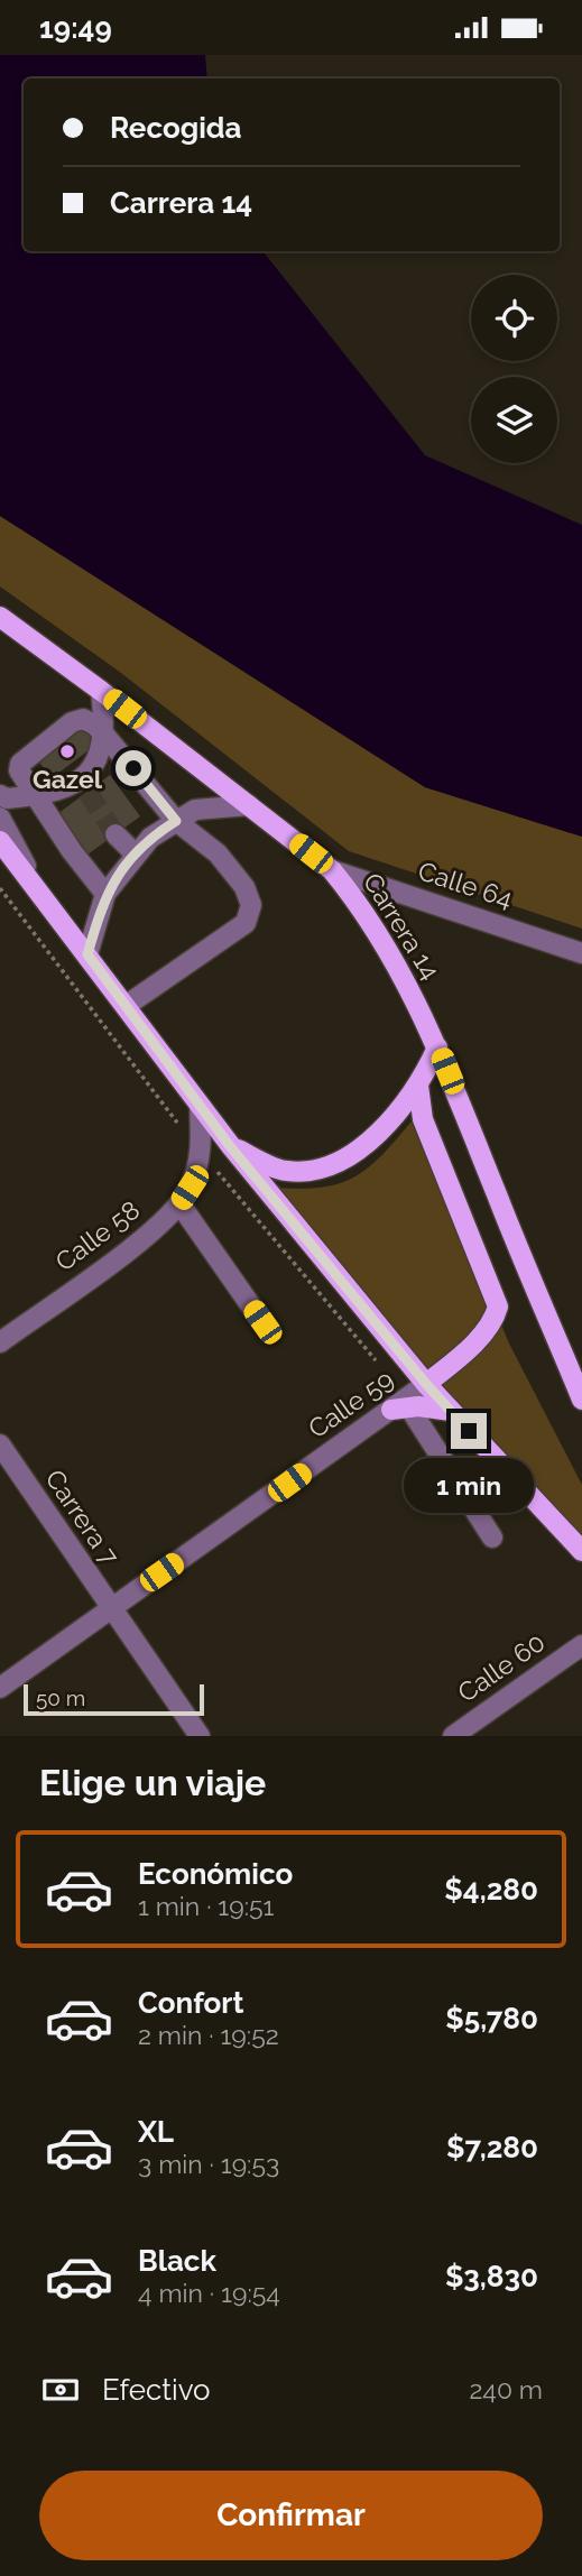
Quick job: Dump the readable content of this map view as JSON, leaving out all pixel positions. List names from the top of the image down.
{
  "streets": {
    "main road": ["Carrera 14"],
    "street": [
      "Calle 64",
      "Calle 58",
      "Calle 59",
      "Carrera 7",
      "Calle 60"
    ]
  },
  "crossings": [
    ["Calle 64", "Carrera 14"],
    ["Calle 59", "Carrera 7"]
  ],
  "places": ["Gazel"],
  "scale_bar": "50 m",
  "page": {
    "status": "19:49",
    "banner": ["Recogida", "Carrera 14"],
    "bubble": "1 min",
    "scale": "50 m",
    "heading": "Elige un viaje",
    "list": [
      {
        "name": "Económico",
        "note": "1 min · 19:51",
        "value": "$4,280"
      },
      {
        "name": "Confort",
        "note": "2 min · 19:52",
        "value": "$5,780"
      },
      {
        "name": "XL",
        "note": "3 min · 19:53",
        "value": "$7,280"
      },
      {
        "name": "Black",
        "note": "4 min · 19:54",
        "value": "$3,830"
      }
    ],
    "pay": ["Efectivo", "240 m"],
    "buttons": "Confirmar"
  }
}
